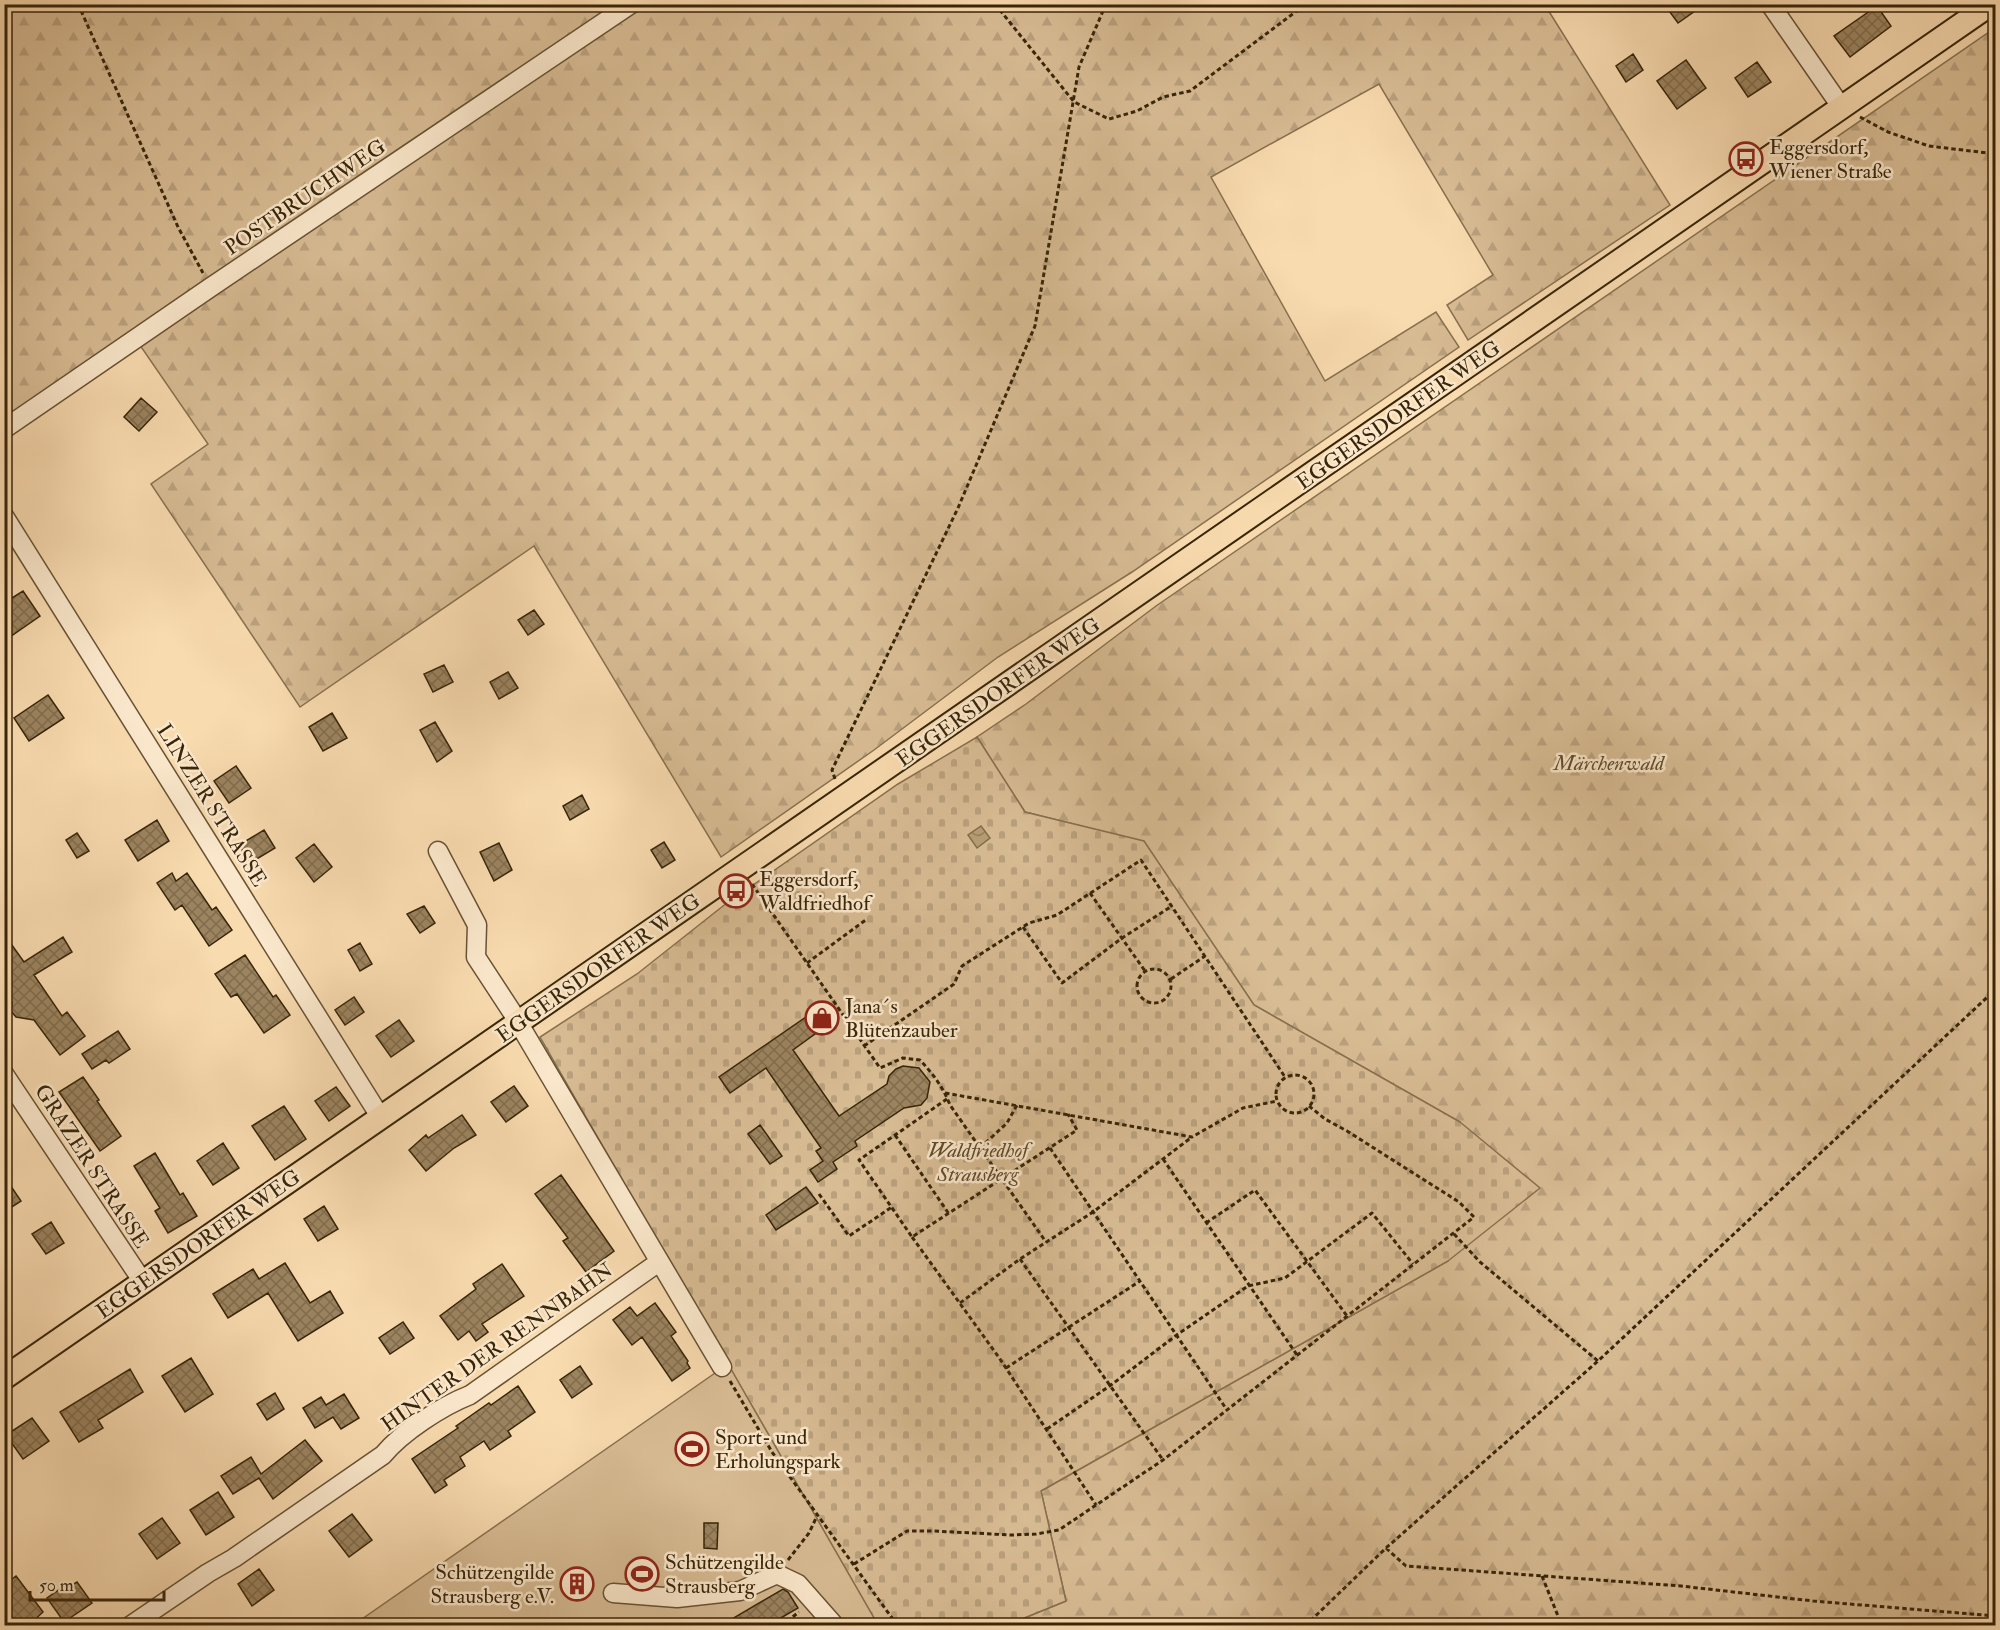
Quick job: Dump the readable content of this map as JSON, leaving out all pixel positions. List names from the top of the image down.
{
  "streets": {
    "main road": ["EGGERSDORFER WEG"],
    "street": [
      "POSTBRUCHWEG",
      "LINZER STRASSE",
      "GRAZER STRASSE",
      "HINTER DER RENNBAHN"
    ]
  },
  "crossings": [
    ["EGGERSDORFER WEG", "LINZER STRASSE"],
    ["EGGERSDORFER WEG", "GRAZER STRASSE"]
  ],
  "parks": ["Märchenwald", "Waldfriedhof Strausberg"],
  "places": {
    "bus stop": ["Eggersdorf, Wiener Straße", "Eggersdorf, Waldfriedhof"],
    "shop": ["Jana´s Blütenzauber"],
    "sports": ["Sport- und Erholungspark", "Schützengilde Strausberg"],
    "building": ["Schützengilde Strausberg e.V."]
  },
  "scale_bar": "50 m"
}
